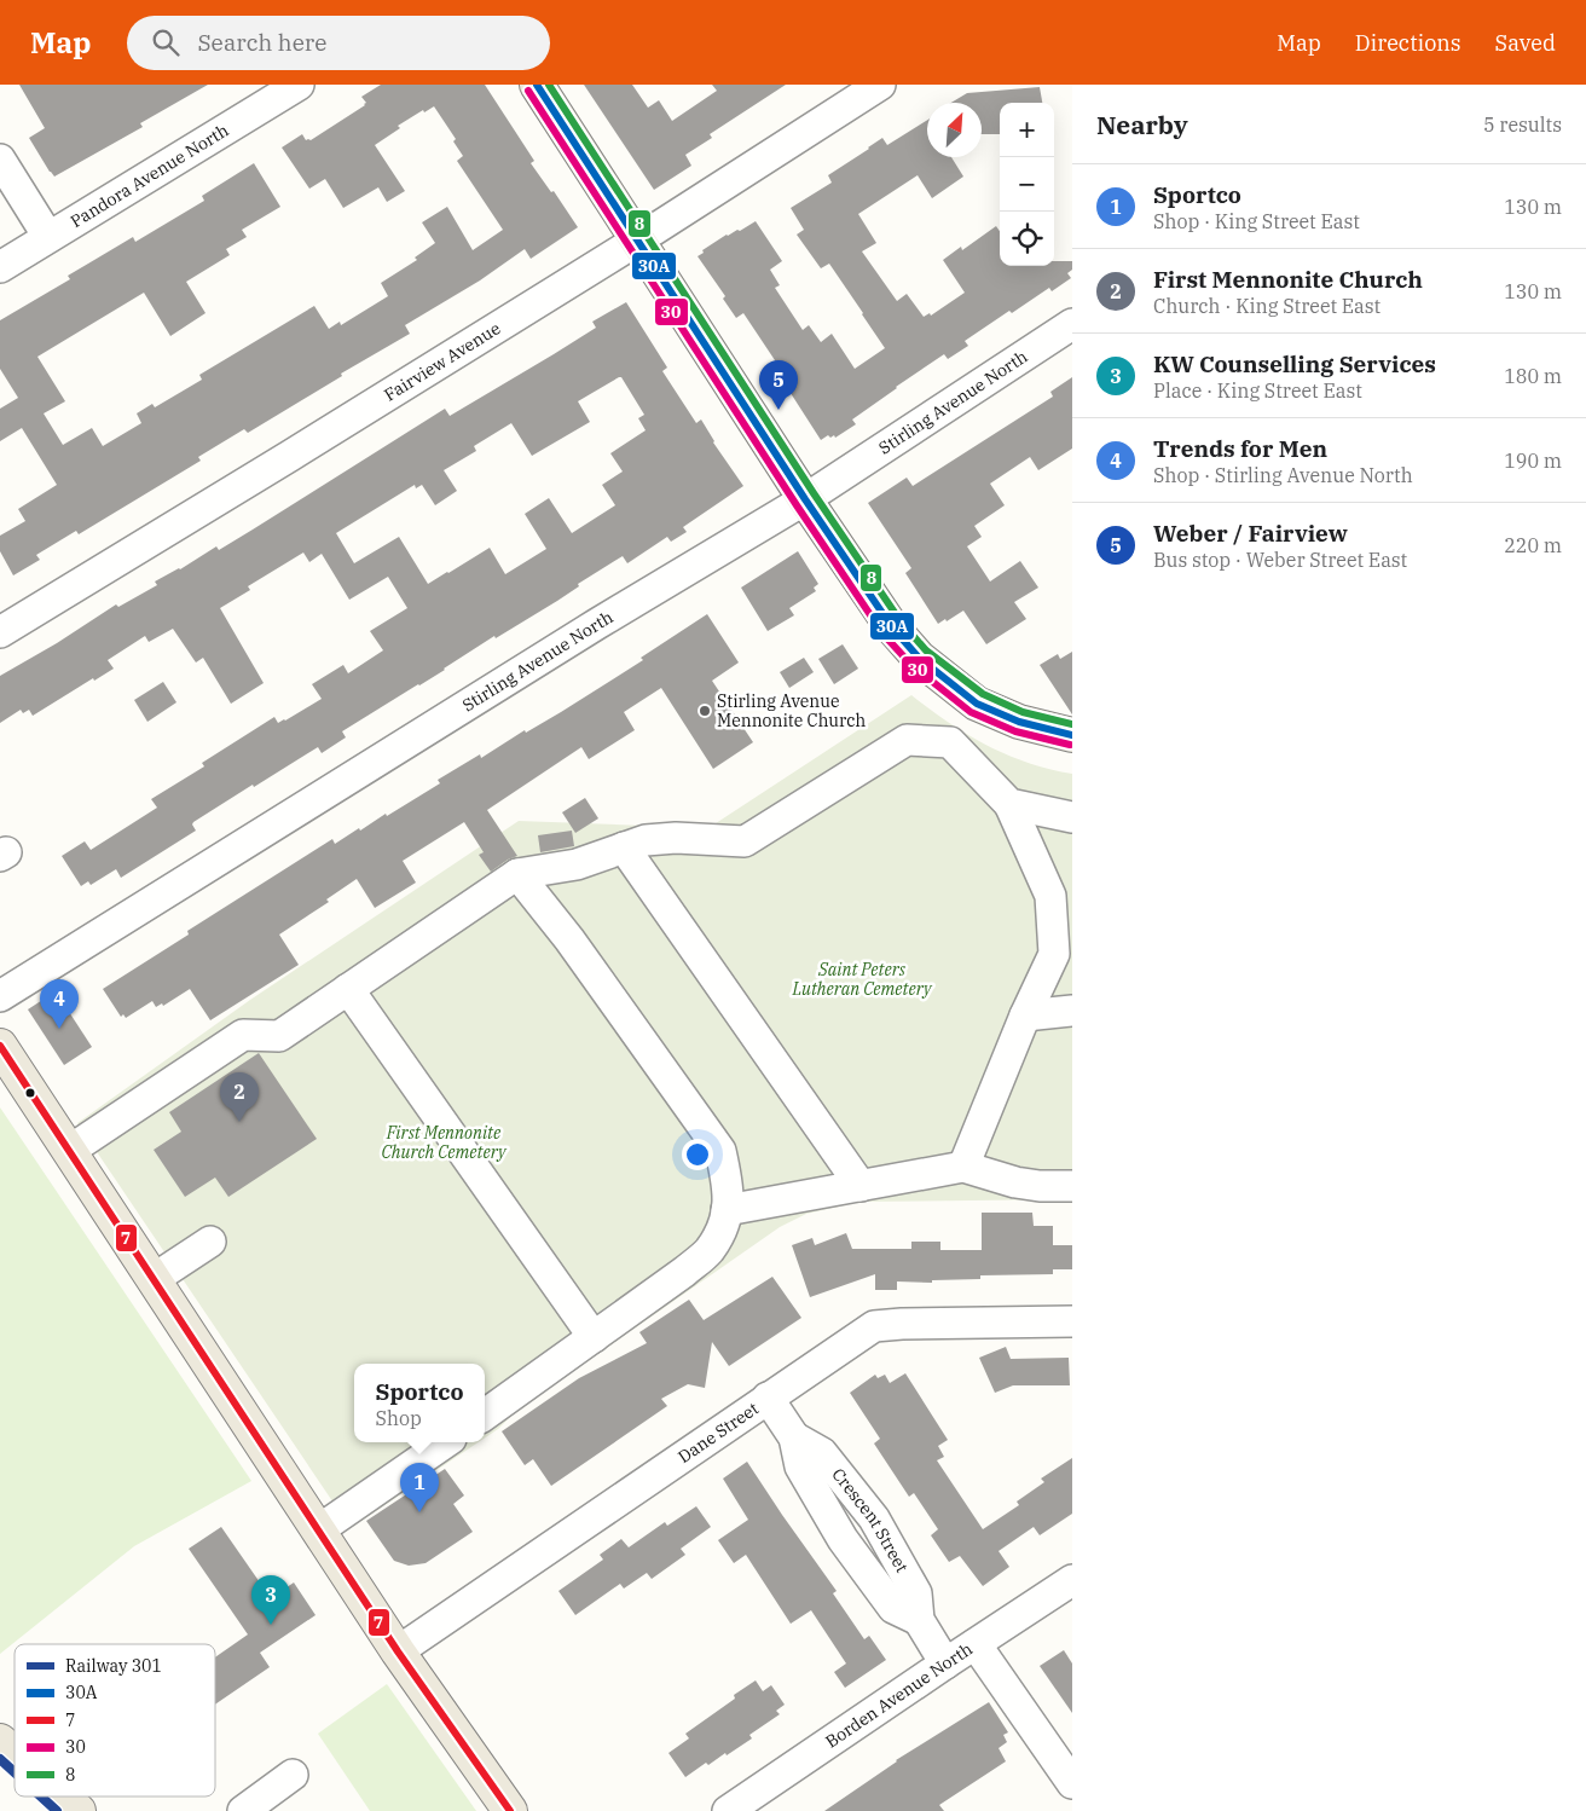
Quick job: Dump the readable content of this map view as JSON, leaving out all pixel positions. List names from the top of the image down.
{
  "streets": {
    "street": [
      "Pandora Avenue North",
      "Fairview Avenue",
      "Stirling Avenue North",
      "Dane Street",
      "Crescent Street",
      "Borden Avenue North"
    ]
  },
  "crossings": [
    ["Dane Street", "Crescent Street"],
    ["Crescent Street", "Borden Avenue North"]
  ],
  "parks": ["Saint Peters Lutheran Cemetery", "First Mennonite Church Cemetery"],
  "places": ["Stirling Avenue Mennonite Church"],
  "lines": [
    "transit line 30A",
    "transit line 8",
    "transit line 30",
    "transit line 7",
    "rail line 301"
  ],
  "legend": [
    "Railway 301",
    "30A",
    "7",
    "30",
    "8"
  ],
  "north": "top right",
  "page": {
    "header": "Map",
    "search": "Search here",
    "nav": ["Map", "Directions", "Saved"],
    "heading": ["Nearby", "5 results"],
    "map_buttons": ["+", "−"],
    "list": [
      {
        "mark": "1",
        "name": "Sportco",
        "note": "Shop · King Street East",
        "value": "130 m"
      },
      {
        "mark": "2",
        "name": "First Mennonite Church",
        "note": "Church · King Street East",
        "value": "130 m"
      },
      {
        "mark": "3",
        "name": "KW Counselling Services",
        "note": "Place · King Street East",
        "value": "180 m"
      },
      {
        "mark": "4",
        "name": "Trends for Men",
        "note": "Shop · Stirling Avenue North",
        "value": "190 m"
      },
      {
        "mark": "5",
        "name": "Weber / Fairview",
        "note": "Bus stop · Weber Street East",
        "value": "220 m"
      }
    ],
    "pins": [
      "5",
      "4",
      "2",
      "1",
      "3"
    ],
    "popup": ["Sportco", "Shop"]
  }
}
